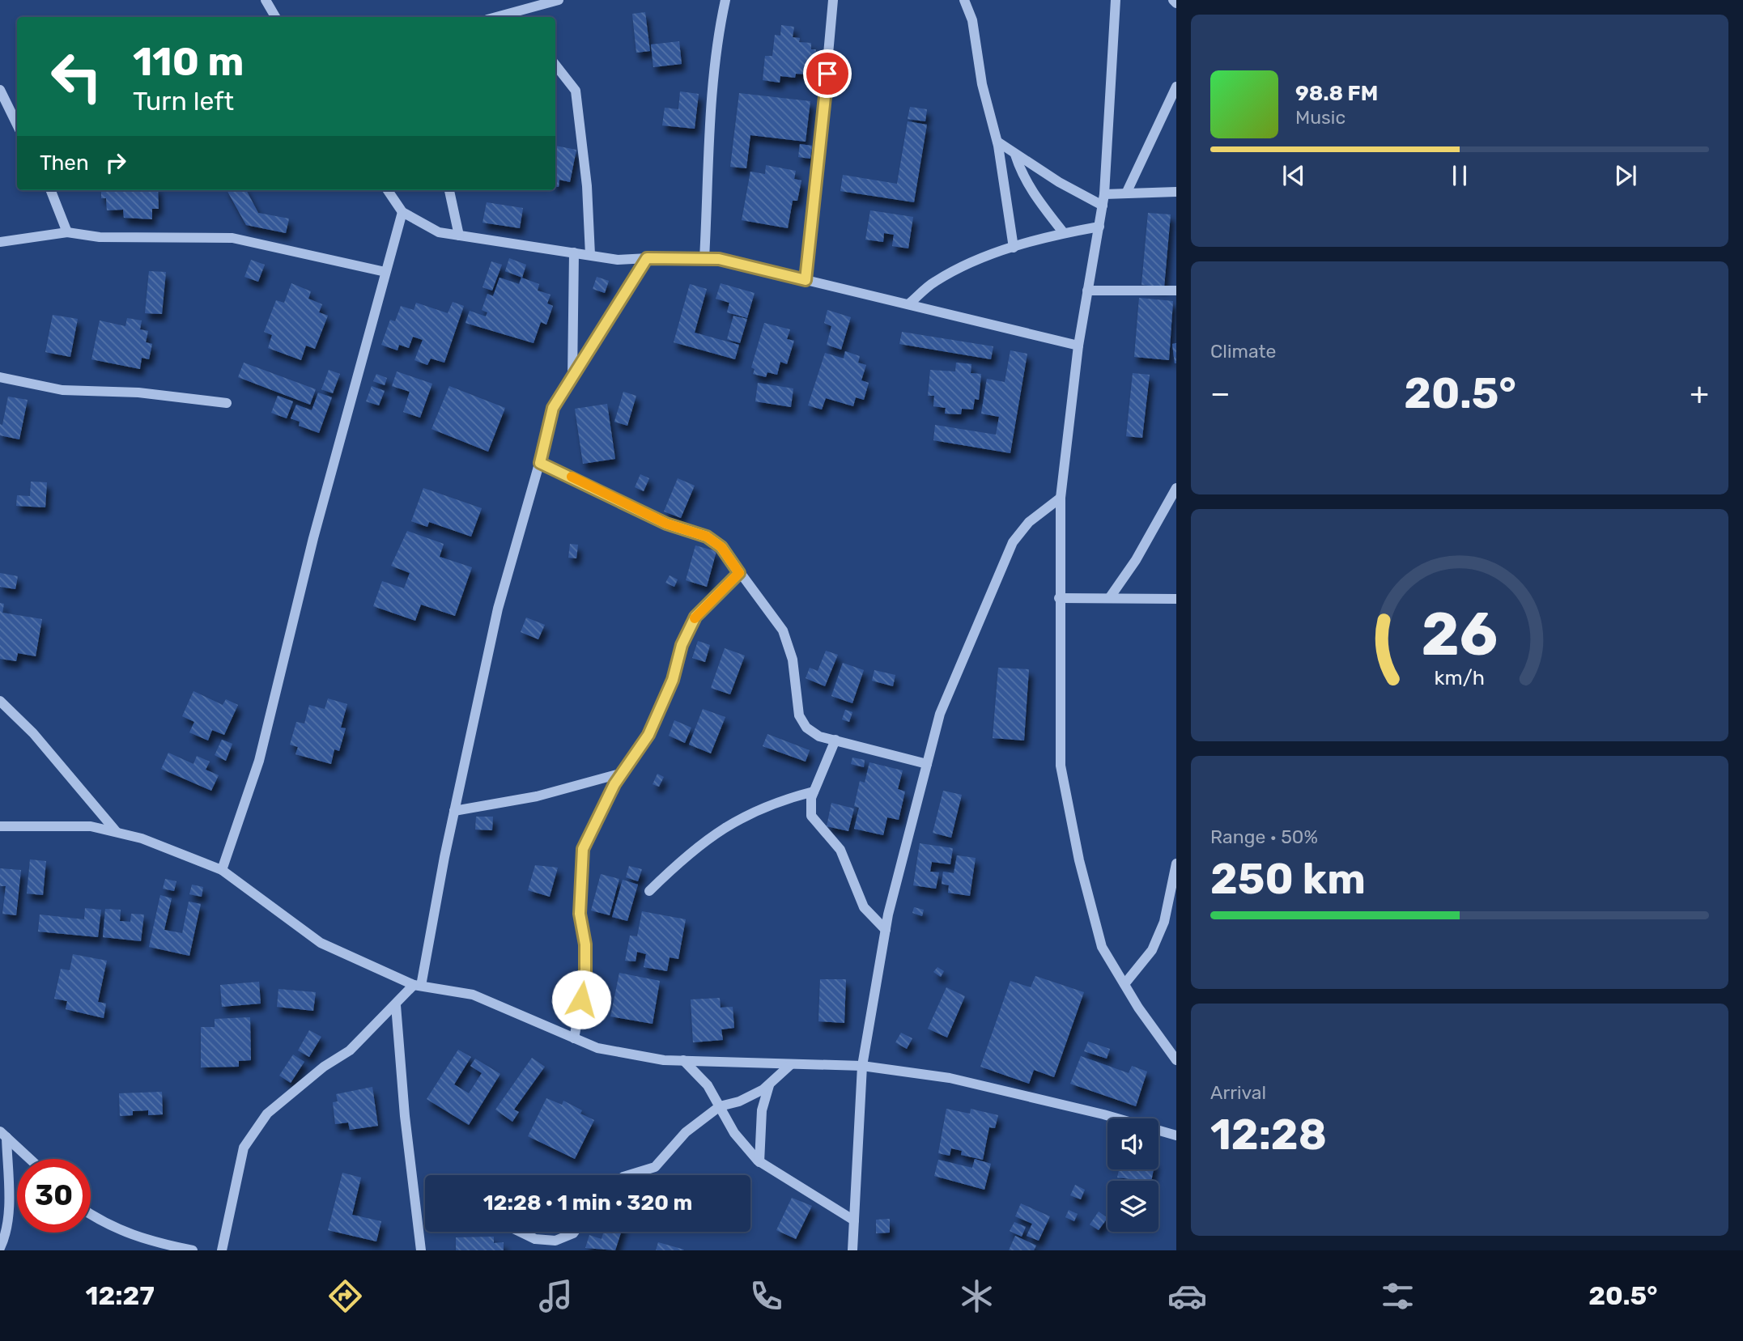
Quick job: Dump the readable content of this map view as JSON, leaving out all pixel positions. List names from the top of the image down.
{
  "page": {
    "turn": ["110 m", "Turn left"],
    "song": ["98.8 FM", "Music"],
    "then": "Then",
    "tile": [
      "Climate",
      ["Range · 50%", "250 km"],
      ["Arrival", "12:28"]
    ],
    "heat": ["−", "20.5°", "+"],
    "limit": "30",
    "trip": "12:28 · 1 min · 320 m",
    "tabs": ["12:27", "20.5°"],
    "gauge": ["26", "km/h"]
  }
}
